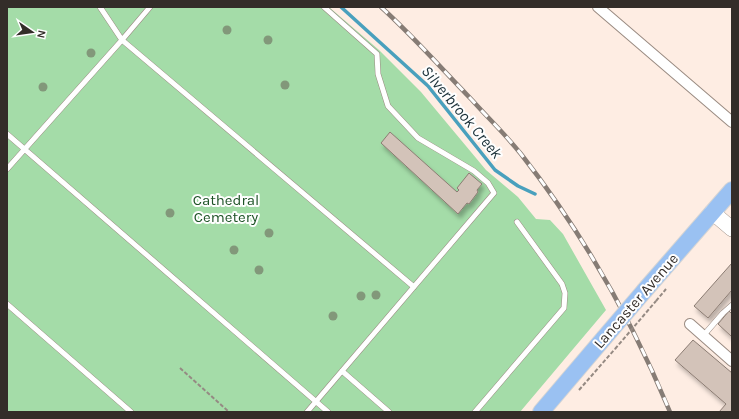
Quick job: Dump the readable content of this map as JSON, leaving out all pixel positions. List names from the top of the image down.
{
  "streets": {
    "main road": ["Lancaster Avenue"]
  },
  "water": ["Silverbrook Creek"],
  "parks": ["Cathedral Cemetery"],
  "north": "right"
}
